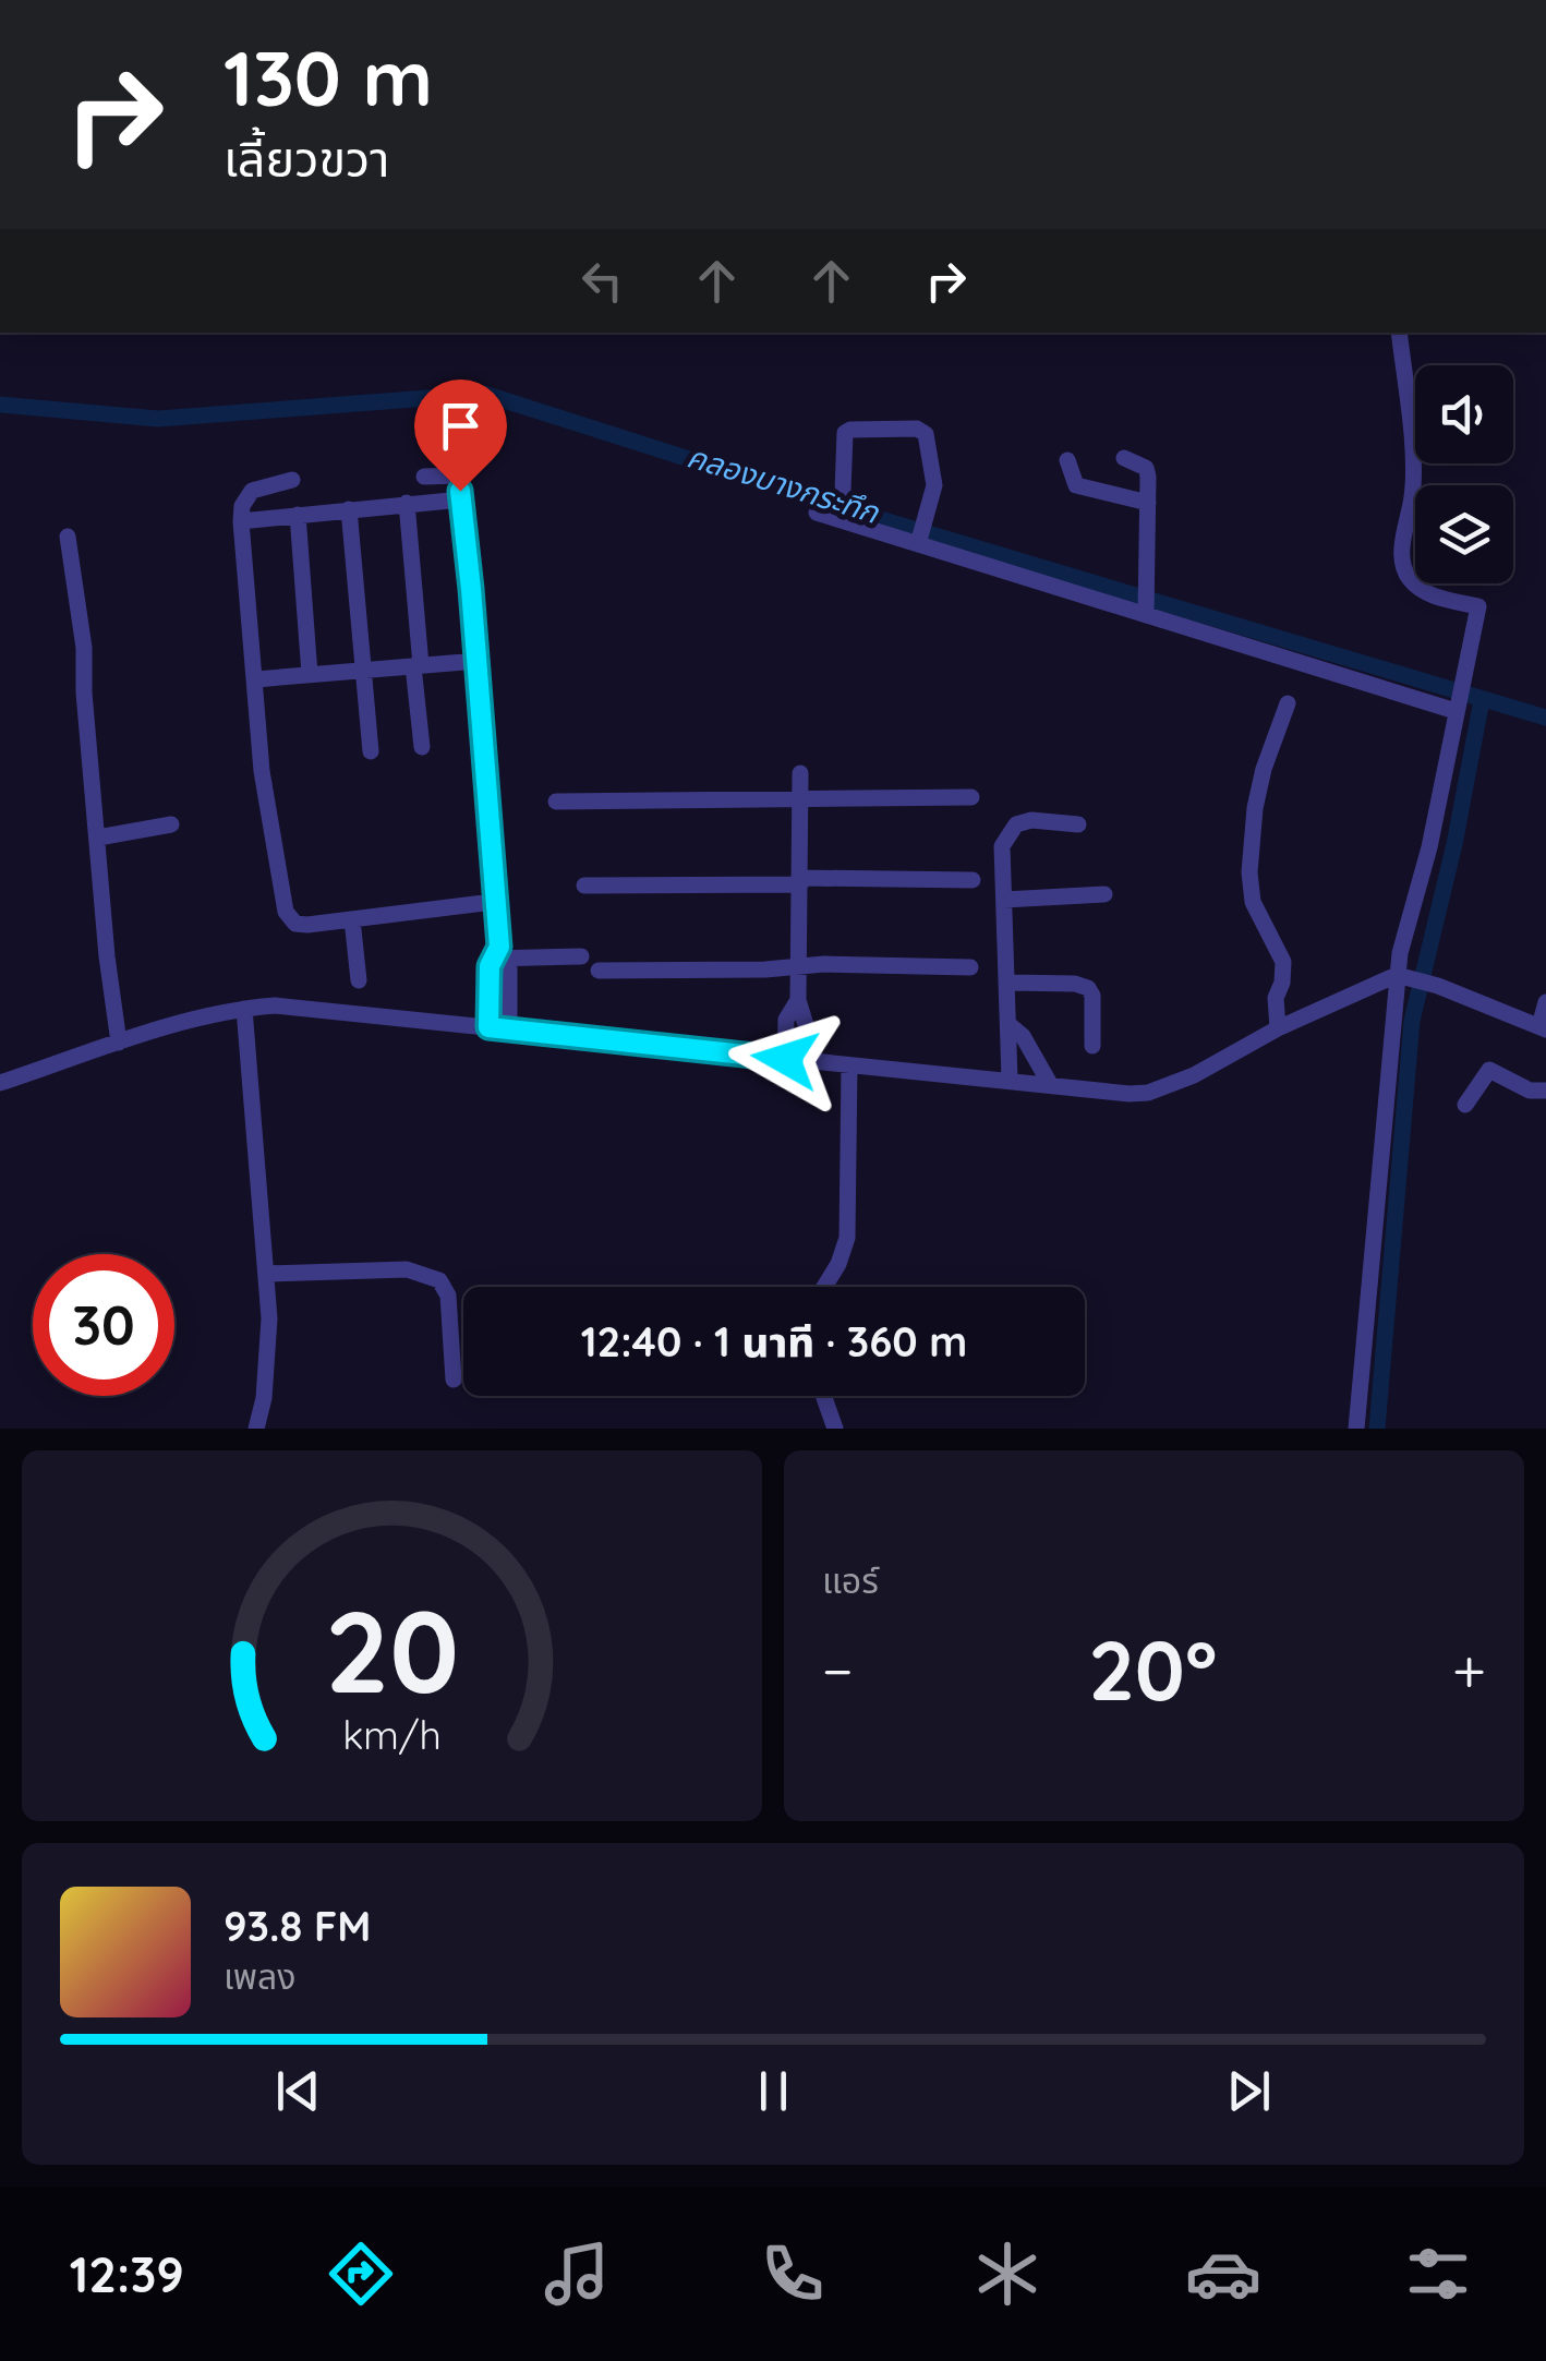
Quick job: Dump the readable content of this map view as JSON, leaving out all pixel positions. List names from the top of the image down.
{
  "water": ["คลองบางกระทึก"],
  "page": {
    "turn": ["130 m", "เลี้ยวขวา"],
    "limit": "30",
    "trip": "12:40 · 1 นาที · 360 m",
    "tile": "แอร์",
    "heat": ["−", "20°", "+"],
    "song": ["93.8 FM", "เพลง"],
    "tabs": "12:39",
    "gauge": ["20", "km/h"]
  }
}
